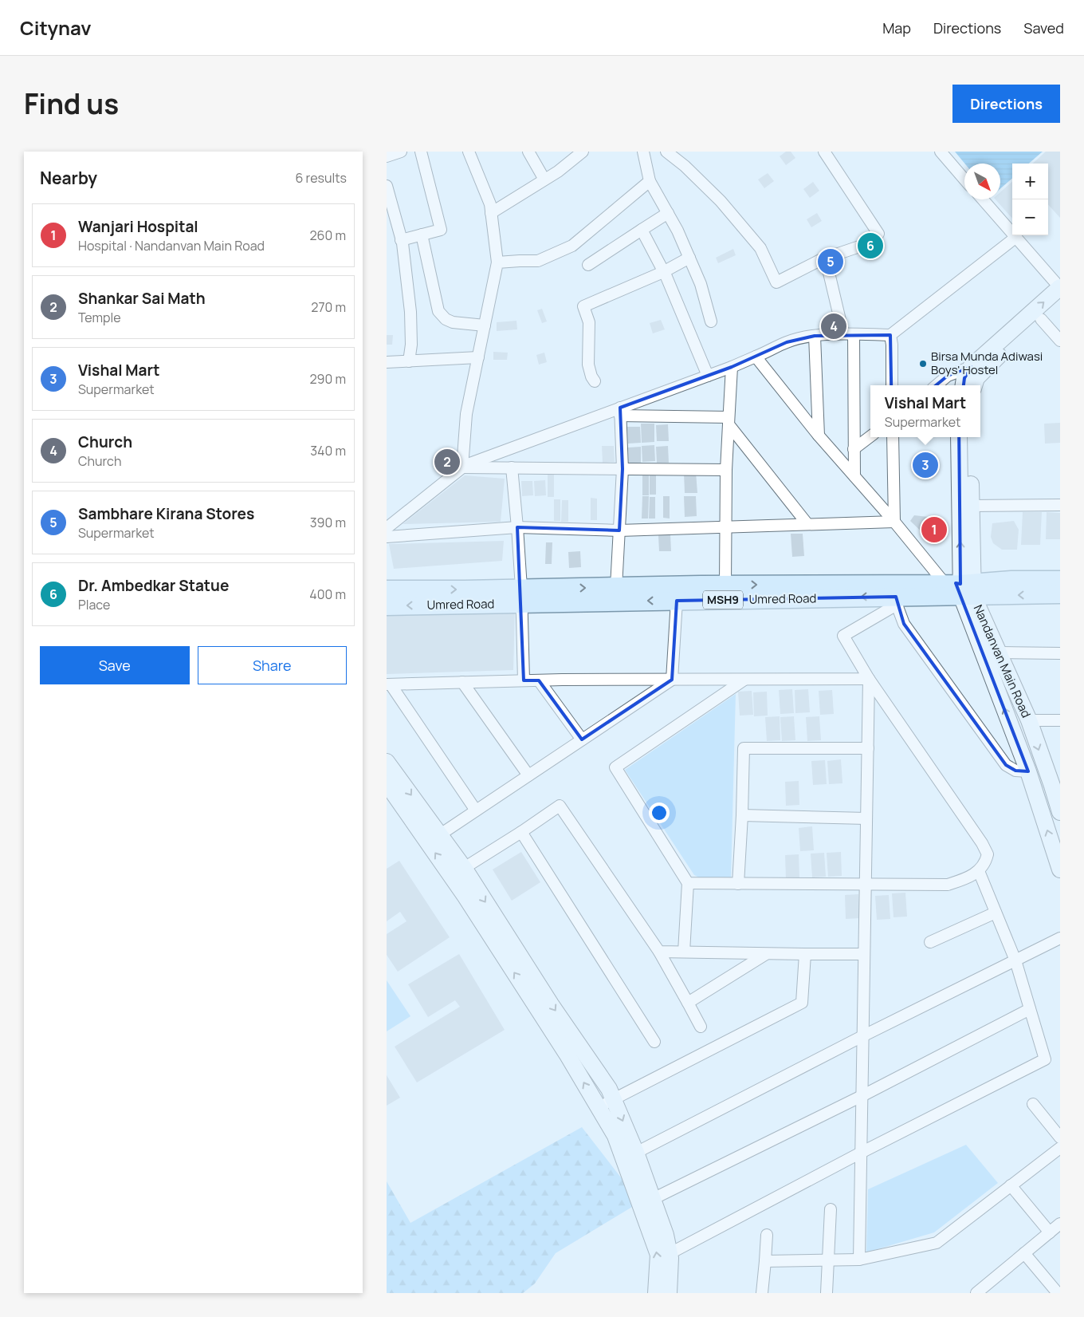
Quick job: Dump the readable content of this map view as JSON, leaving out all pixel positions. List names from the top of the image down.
{
  "streets": {
    "main road": ["Umred Road", "MSH9"],
    "street": ["Nandanvan Main Road"]
  },
  "crossings": [
    ["Umred Road", "Nandanvan Main Road"]
  ],
  "places": ["Birsa Munda Adiwasi Boys' Hostel"],
  "north": "bottom right",
  "page": {
    "header": "Citynav",
    "nav": ["Map", "Directions", "Saved"],
    "title": "Find us",
    "buttons": [
      "Directions",
      ["Save", "Share"]
    ],
    "heading": ["Nearby", "6 results"],
    "map_buttons": ["+", "−"],
    "list": [
      {
        "mark": "1",
        "name": "Wanjari Hospital",
        "note": "Hospital · Nandanvan Main Road",
        "value": "260 m"
      },
      {
        "mark": "2",
        "name": "Shankar Sai Math",
        "note": "Temple",
        "value": "270 m"
      },
      {
        "mark": "3",
        "name": "Vishal Mart",
        "note": "Supermarket",
        "value": "290 m"
      },
      {
        "mark": "4",
        "name": "Church",
        "note": "Church",
        "value": "340 m"
      },
      {
        "mark": "5",
        "name": "Sambhare Kirana Stores",
        "note": "Supermarket",
        "value": "390 m"
      },
      {
        "mark": "6",
        "name": "Dr. Ambedkar Statue",
        "note": "Place",
        "value": "400 m"
      }
    ],
    "pins": [
      "6",
      "5",
      "4",
      "2",
      "3",
      "1"
    ],
    "popup": ["Vishal Mart", "Supermarket"]
  }
}
